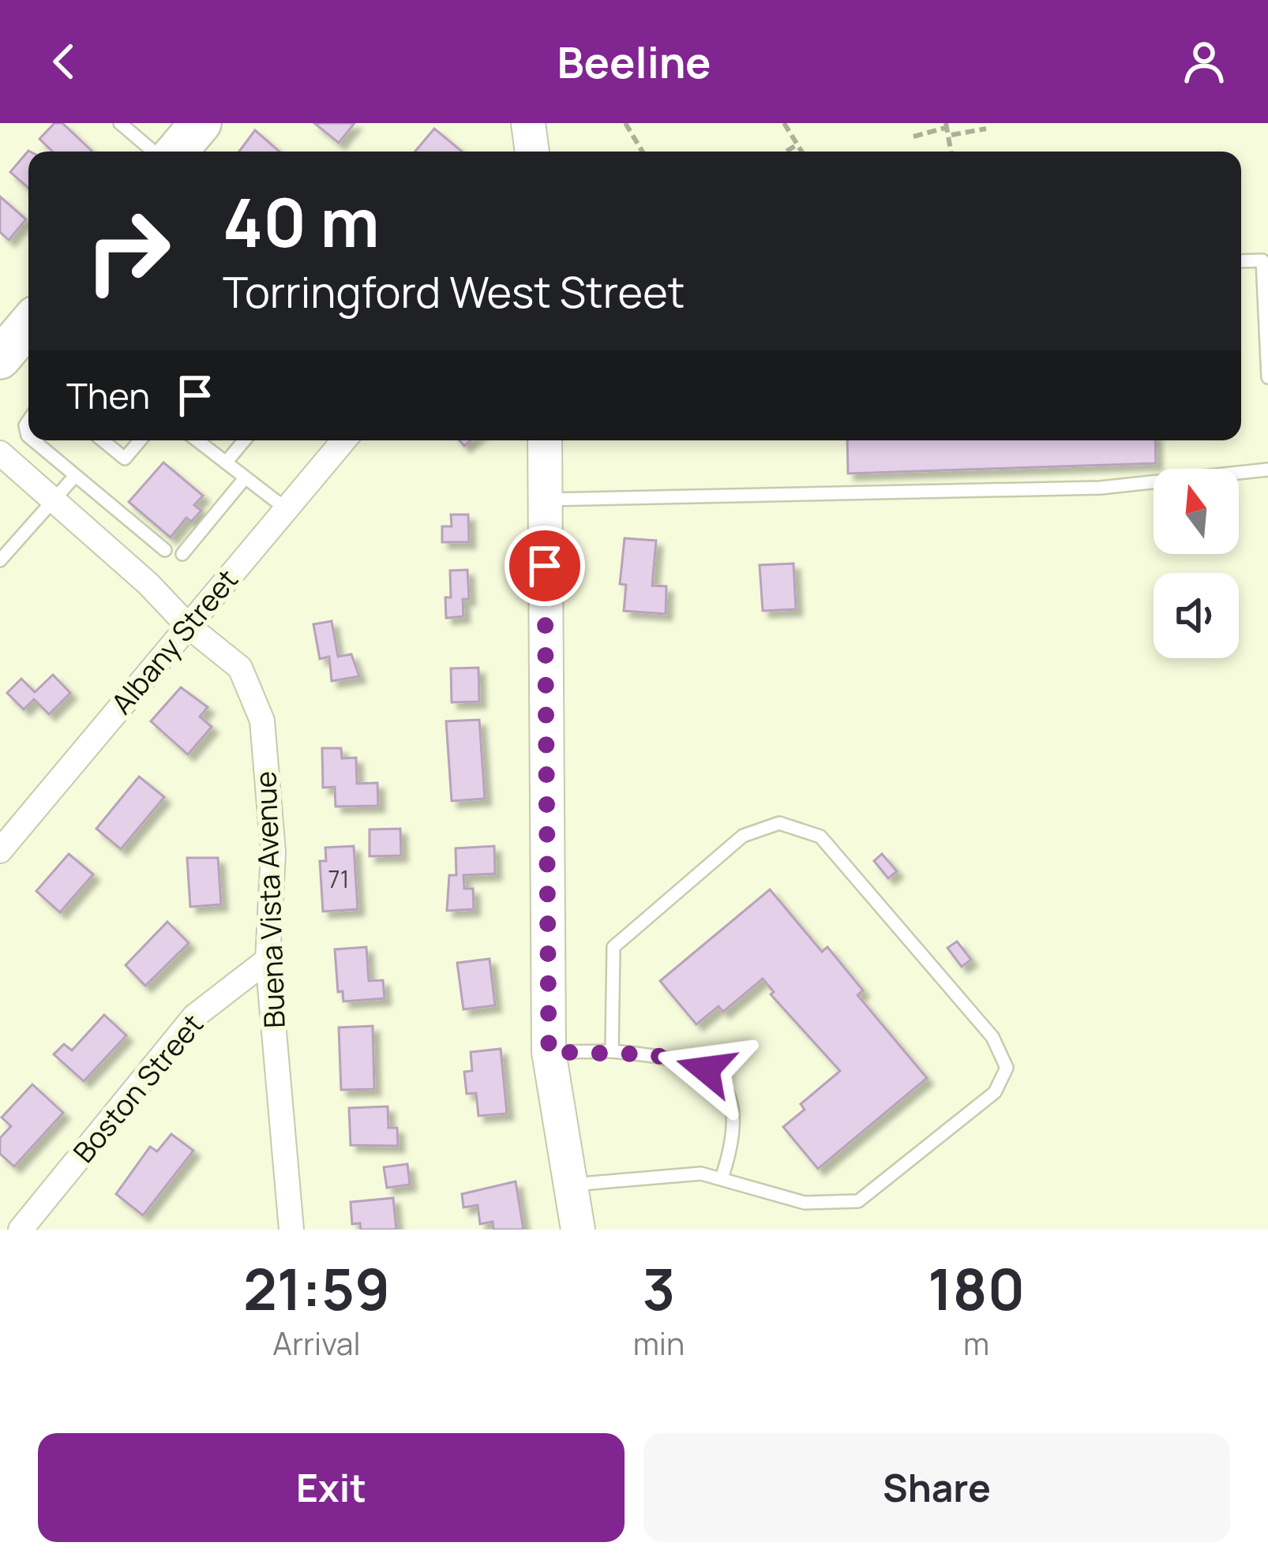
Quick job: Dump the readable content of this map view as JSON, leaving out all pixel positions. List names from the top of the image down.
{
  "streets": {
    "street": ["Albany Street", "Buena Vista Avenue", "Boston Street"]
  },
  "crossings": [
    ["Albany Street", "Buena Vista Avenue"],
    ["Buena Vista Avenue", "Boston Street"]
  ],
  "house_numbers": ["71"],
  "north": "top",
  "page": {
    "header": "Beeline",
    "turn": ["40 m", "Torringford West Street"],
    "then": "Then",
    "eta": [
      "21:59",
      "Arrival",
      "3",
      "min",
      "180",
      "m"
    ],
    "buttons": ["Exit", "Share"]
  }
}
